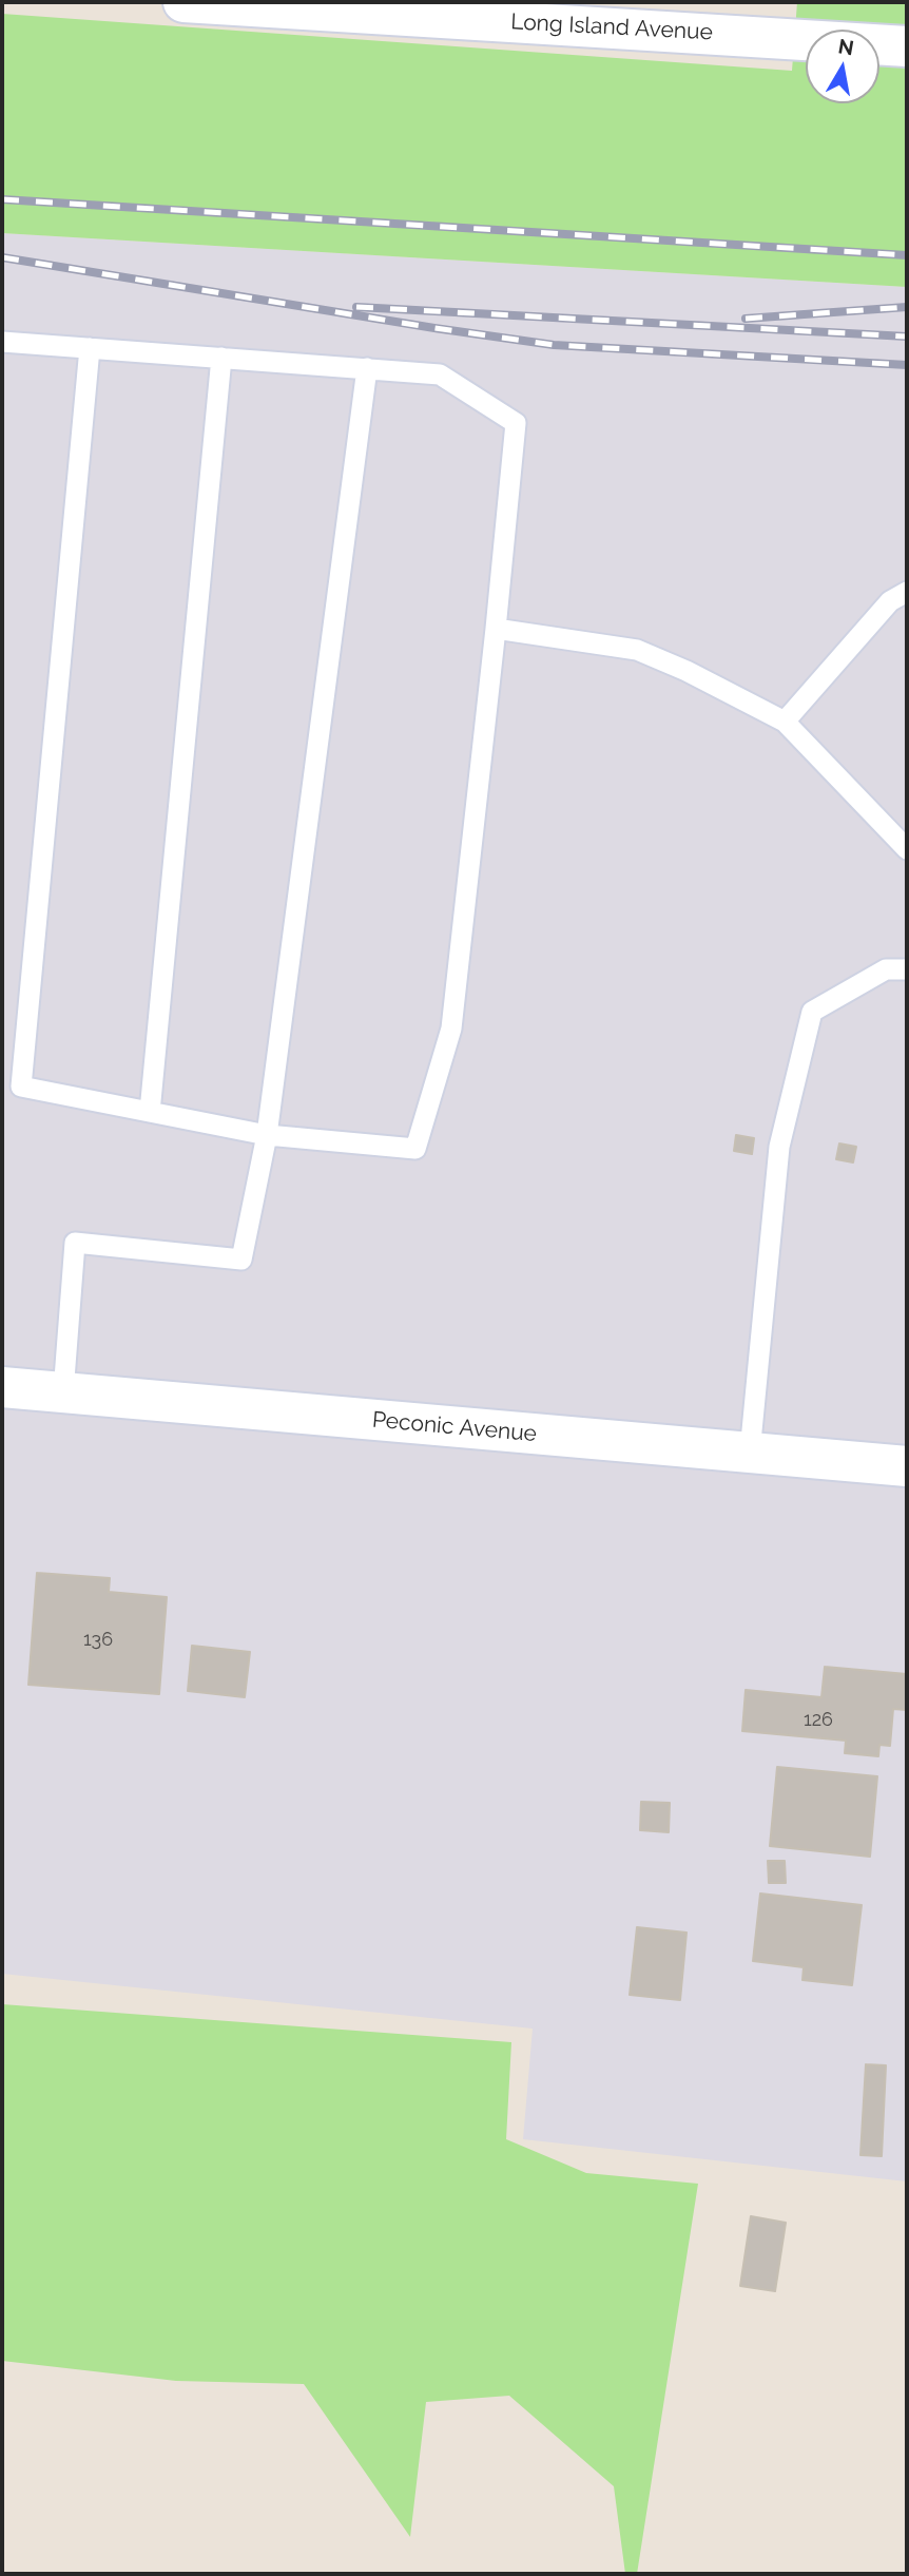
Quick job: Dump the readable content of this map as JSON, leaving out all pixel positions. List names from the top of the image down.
{
  "streets": {
    "street": ["Long Island Avenue", "Peconic Avenue"]
  },
  "house_numbers": ["136", "126"],
  "north": "top"
}
